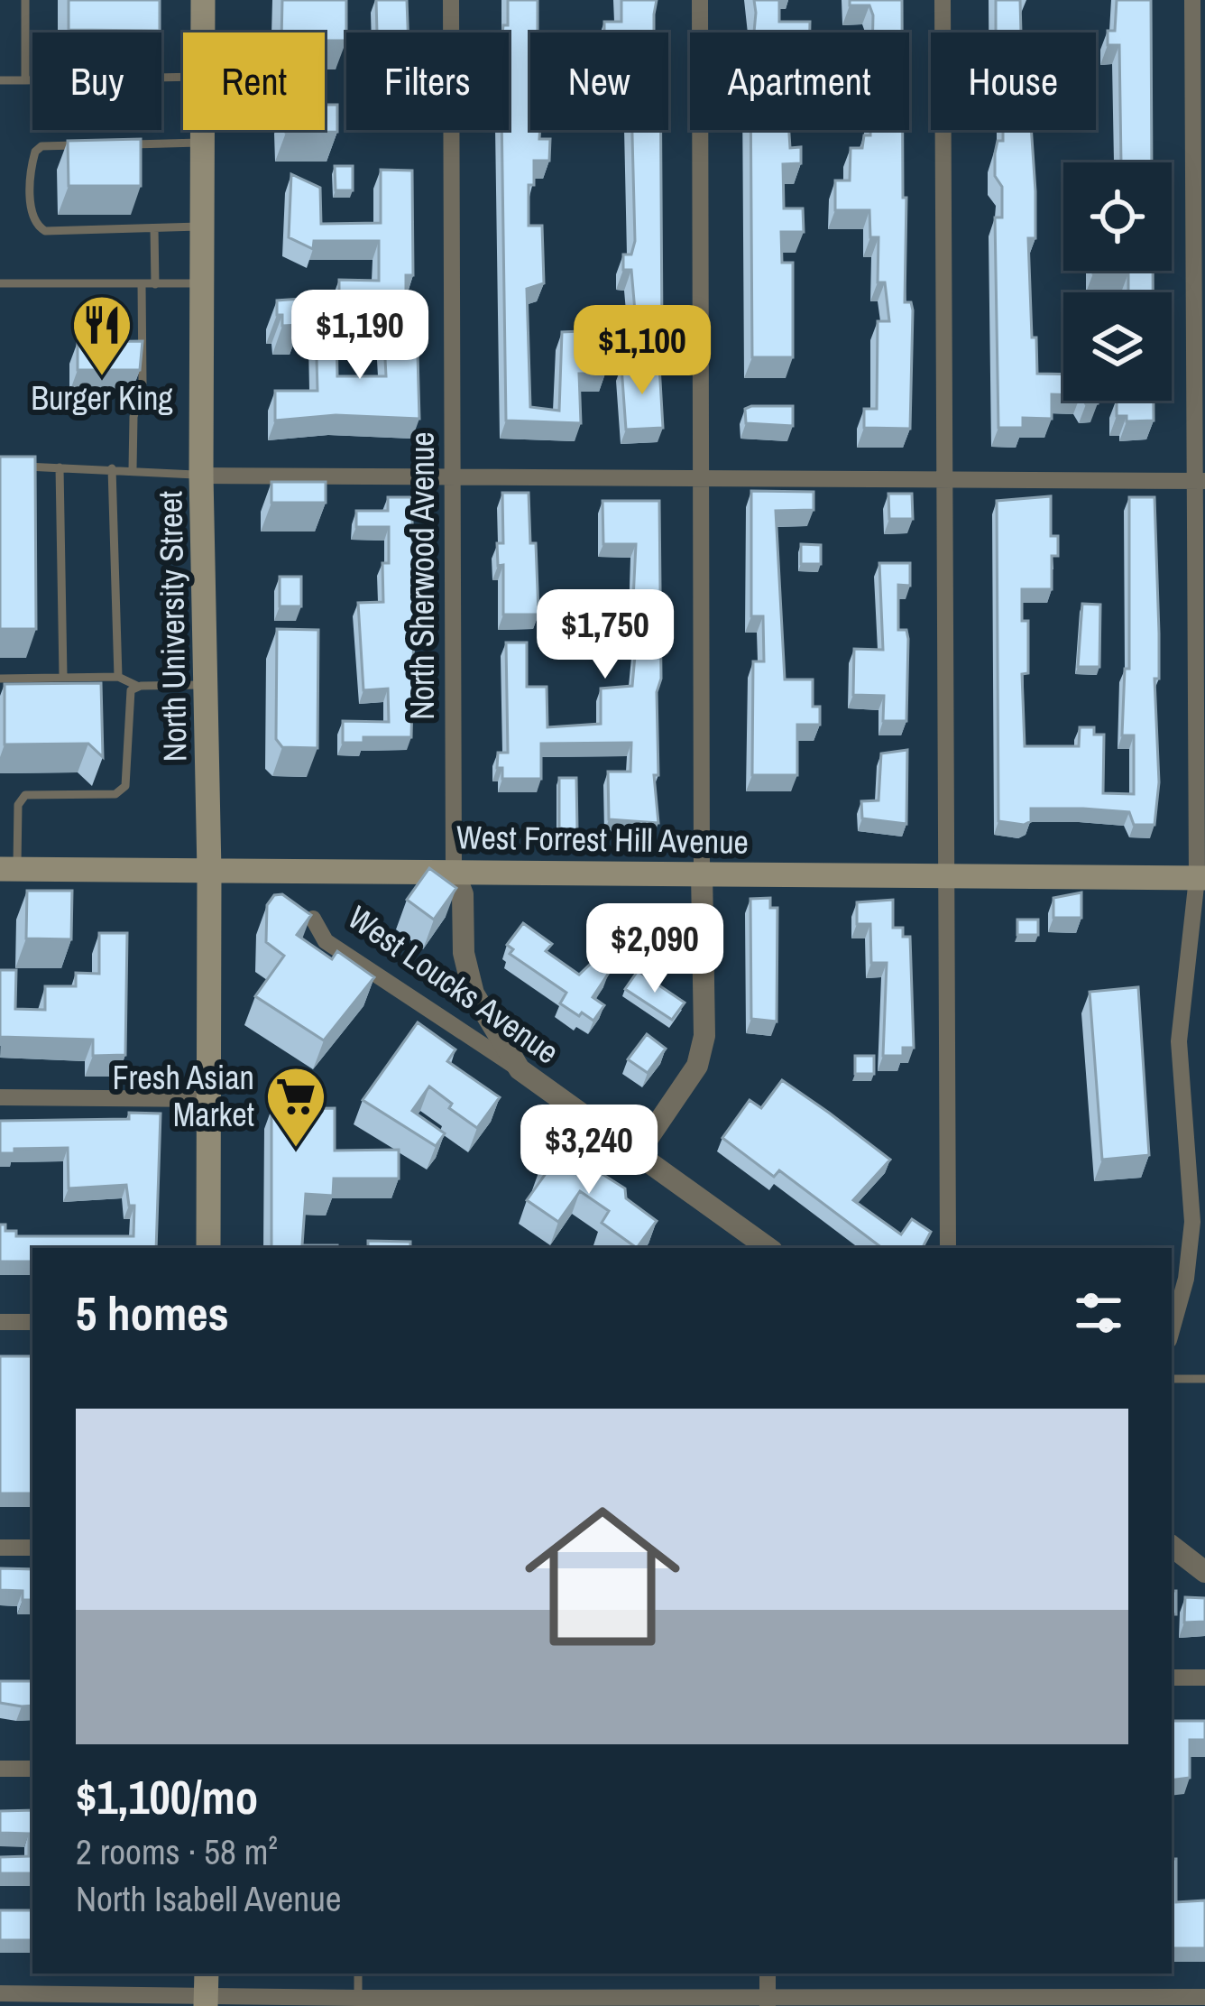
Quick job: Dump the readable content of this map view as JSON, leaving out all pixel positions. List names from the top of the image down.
{
  "streets": {
    "main road": ["North University Street", "West Forrest Hill Avenue"],
    "street": ["North Sherwood Avenue", "West Loucks Avenue"]
  },
  "crossings": [
    ["North Sherwood Avenue", "West Forrest Hill Avenue"],
    ["North Sherwood Avenue", "West Loucks Avenue"],
    ["North University Street", "West Forrest Hill Avenue"]
  ],
  "places": {
    "restaurant": ["Burger King"],
    "supermarket": ["Fresh Asian Market"]
  },
  "page": {
    "chip": [
      "Buy",
      "Rent",
      "Filters",
      "New",
      "Apartment",
      "House"
    ],
    "price": [
      "$1,190",
      "$1,100",
      "$1,750",
      "$2,090",
      "$3,240"
    ],
    "heading": "5 homes",
    "list": [
      {
        "name": "$1,100/mo",
        "note": "2 rooms · 58 m² · North Isabell Avenue"
      }
    ]
  }
}
